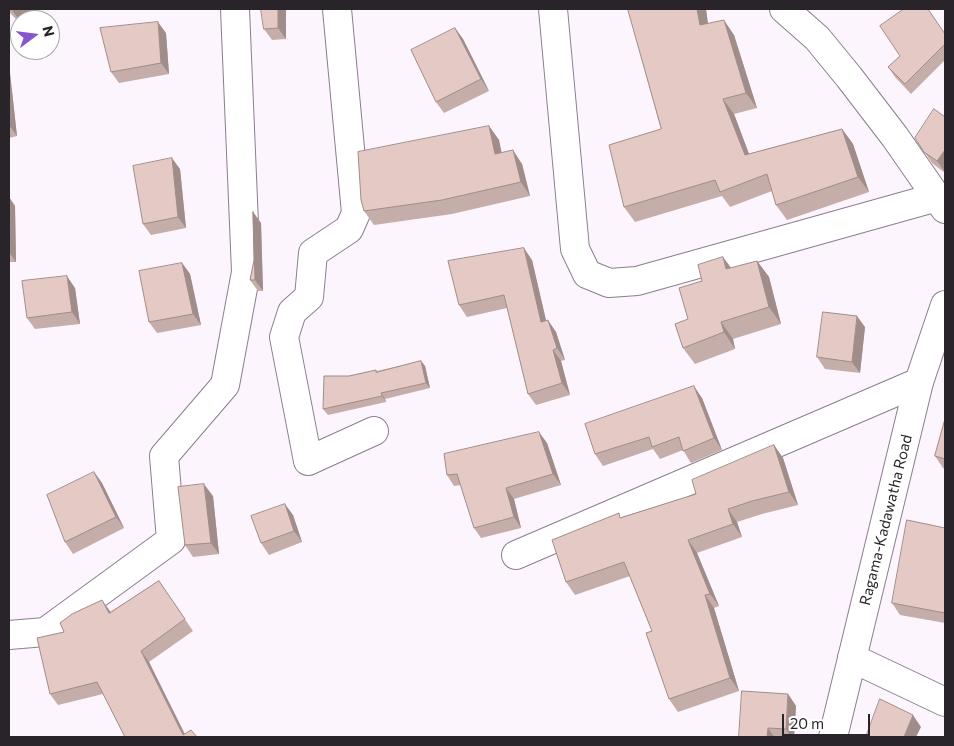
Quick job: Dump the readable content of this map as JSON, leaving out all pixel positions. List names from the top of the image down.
{
  "streets": {
    "street": ["Ragama-Kadawatha Road"]
  },
  "scale_bar": "20 m",
  "north": "right"
}
